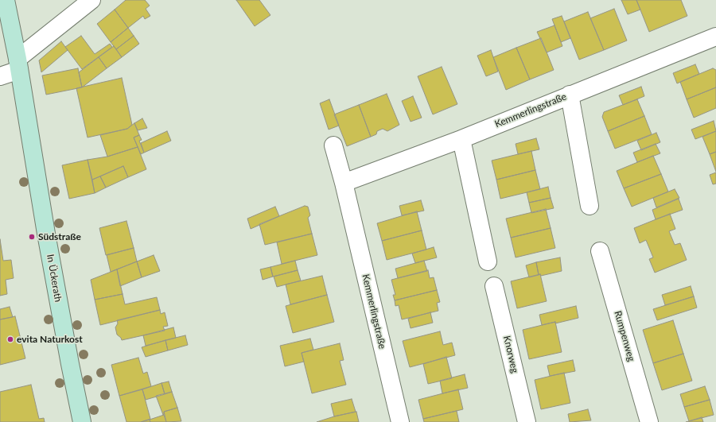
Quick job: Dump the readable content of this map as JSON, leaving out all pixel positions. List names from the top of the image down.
{
  "streets": {
    "main road": ["In Ückerath"],
    "street": ["Kemmerlingstraße", "Rumpenweg", "Knorweg"]
  },
  "places": ["Südstraße", "evita Naturkost"]
}
